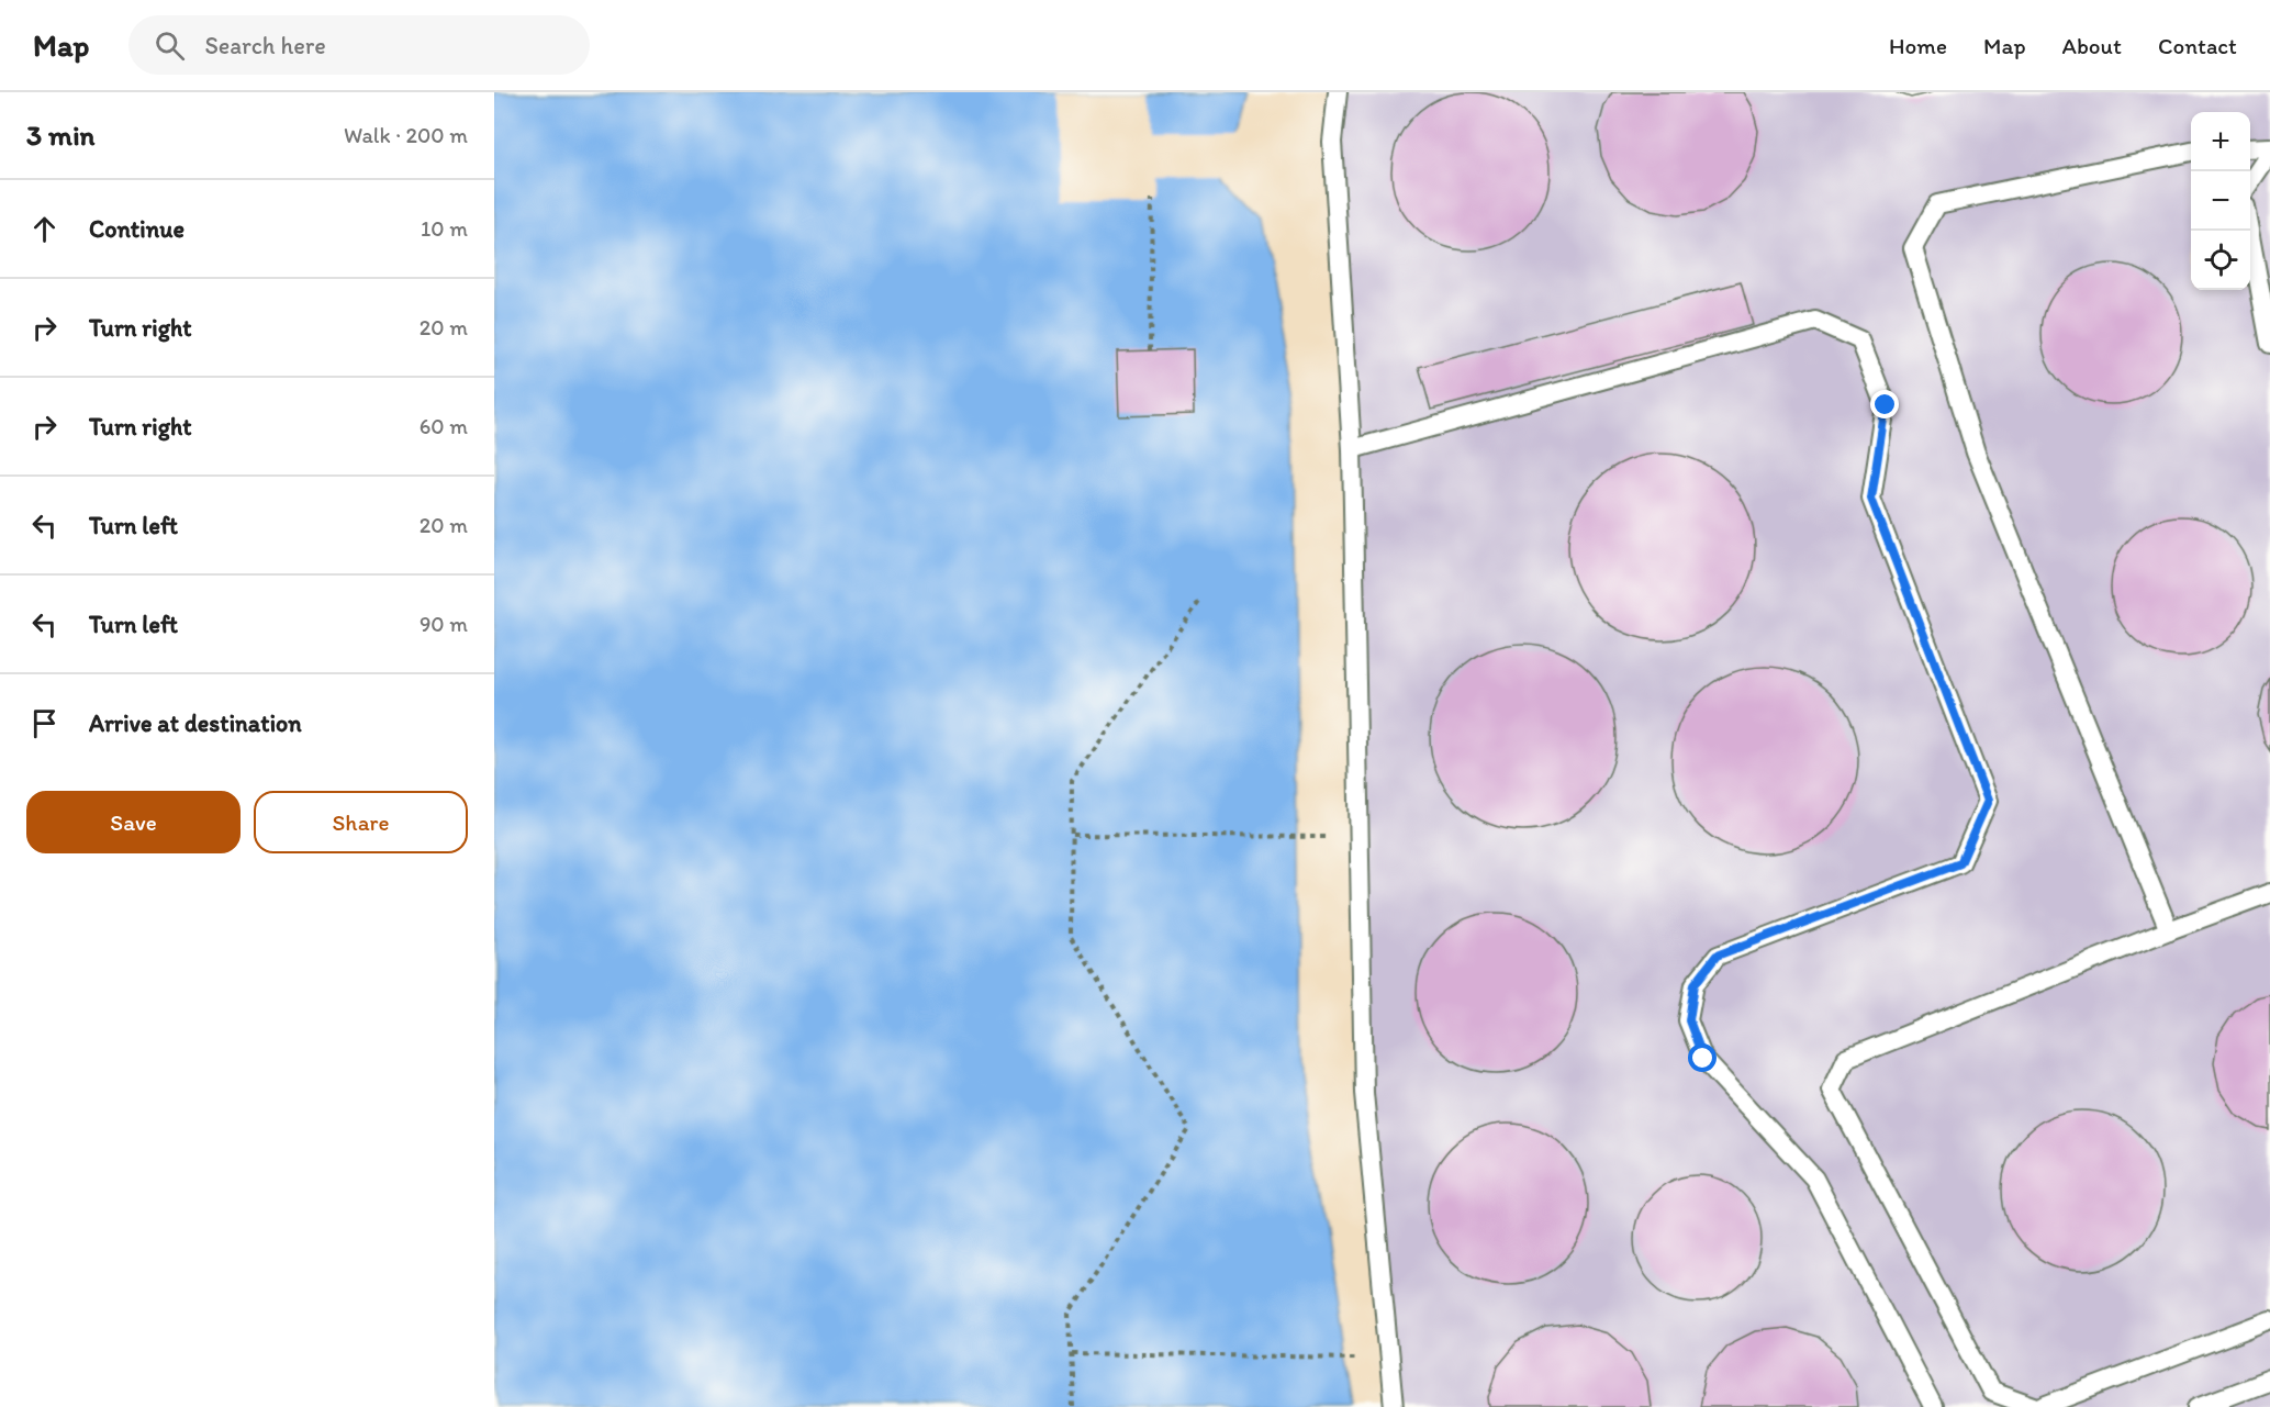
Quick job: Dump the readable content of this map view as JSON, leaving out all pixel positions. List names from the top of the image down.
{
  "page": {
    "header": "Map",
    "search": "Search here",
    "nav": [
      "Home",
      "Map",
      "About",
      "Contact"
    ],
    "heading": ["3 min", "Walk · 200 m"],
    "map_buttons": ["+", "−"],
    "list": [
      ["Continue", "10 m"],
      ["Turn right", "20 m"],
      ["Turn right", "60 m"],
      ["Turn left", "20 m"],
      ["Turn left", "90 m"],
      "Arrive at destination"
    ],
    "buttons": ["Save", "Share"]
  }
}
